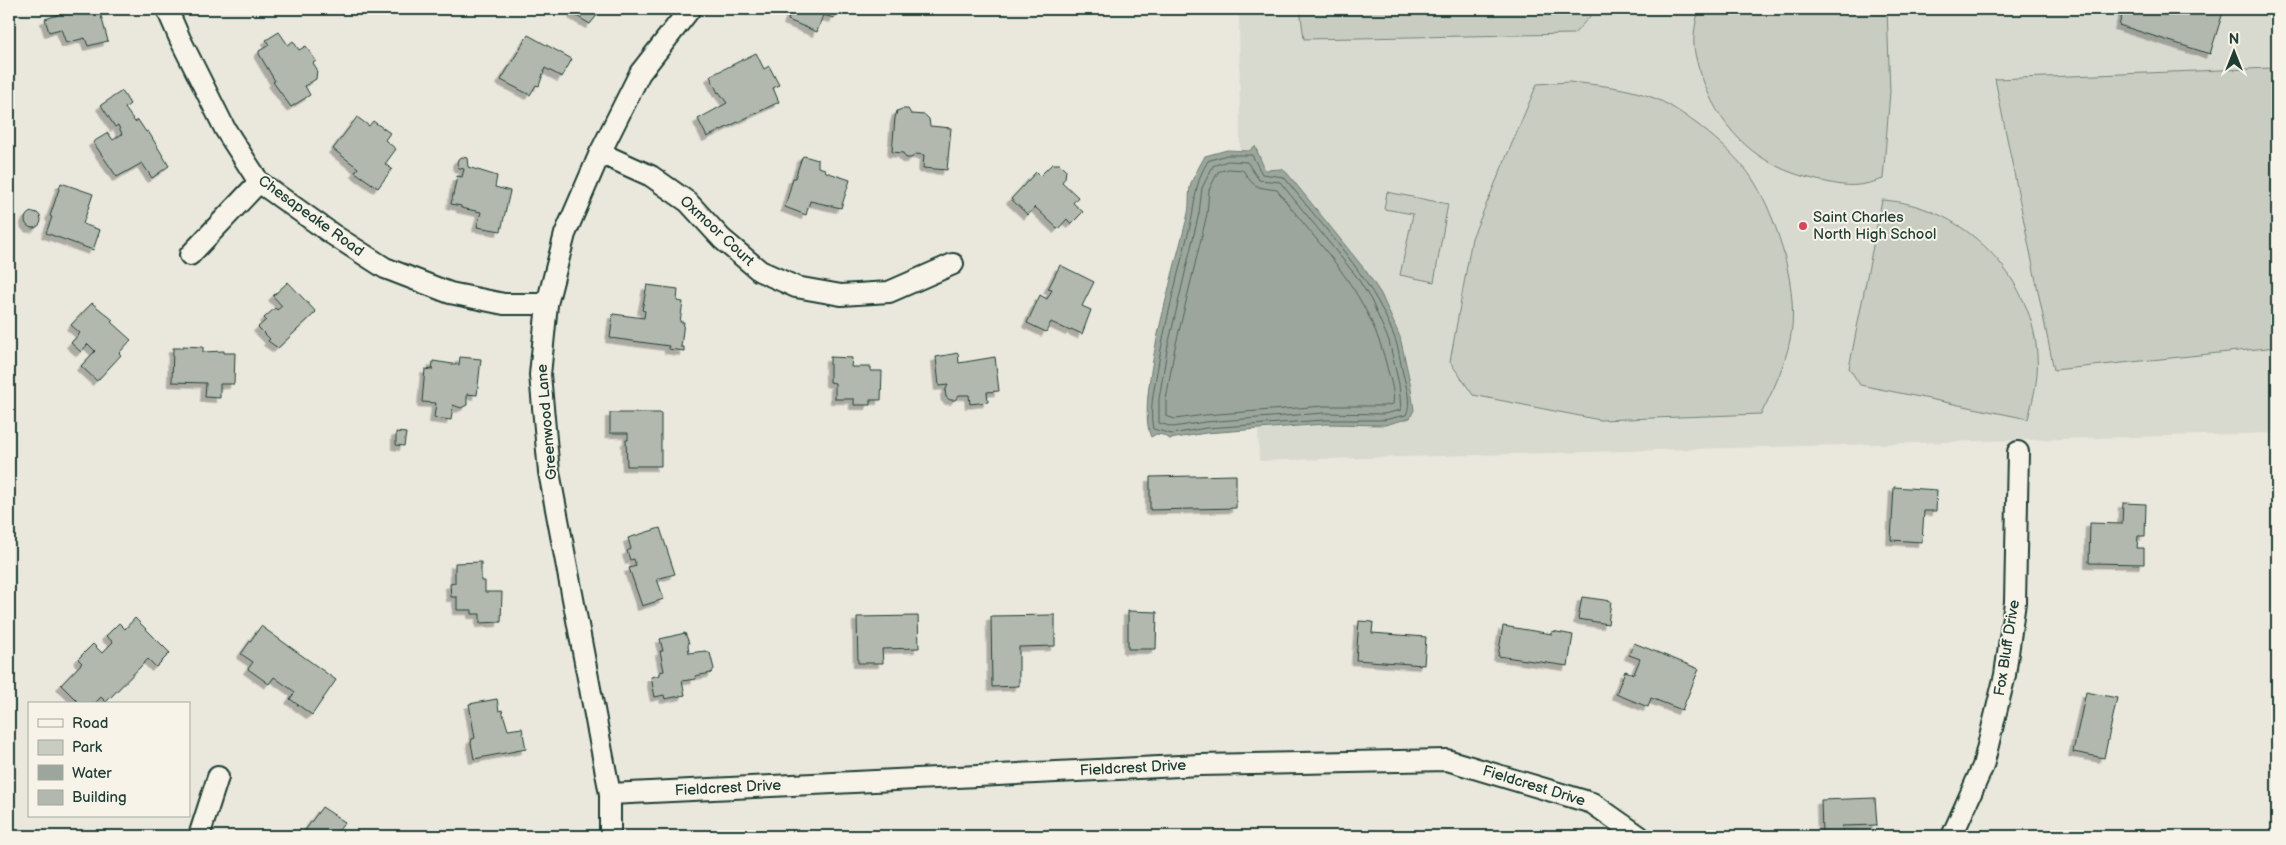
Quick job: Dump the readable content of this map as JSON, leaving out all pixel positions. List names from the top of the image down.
{
  "streets": {
    "street": [
      "Chesapeake Road",
      "Oxmoor Court",
      "Greenwood Lane",
      "Fox Bluff Drive",
      "Fieldcrest Drive"
    ]
  },
  "crossings": [
    ["Chesapeake Road", "Greenwood Lane"],
    ["Oxmoor Court", "Greenwood Lane"],
    ["Greenwood Lane", "Fieldcrest Drive"]
  ],
  "places": ["Saint Charles North High School"],
  "legend": [
    "Road",
    "Park",
    "Water",
    "Building"
  ],
  "north": "top"
}
